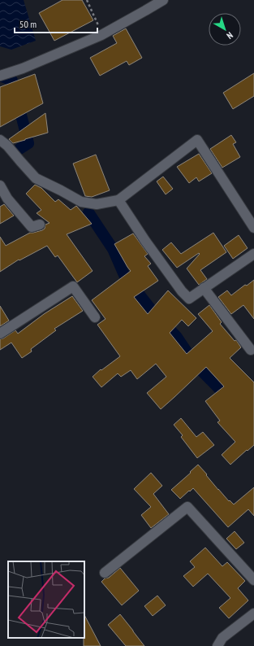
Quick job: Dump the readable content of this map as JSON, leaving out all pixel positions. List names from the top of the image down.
{
  "scale_bar": "50 m",
  "north": "bottom right"
}
